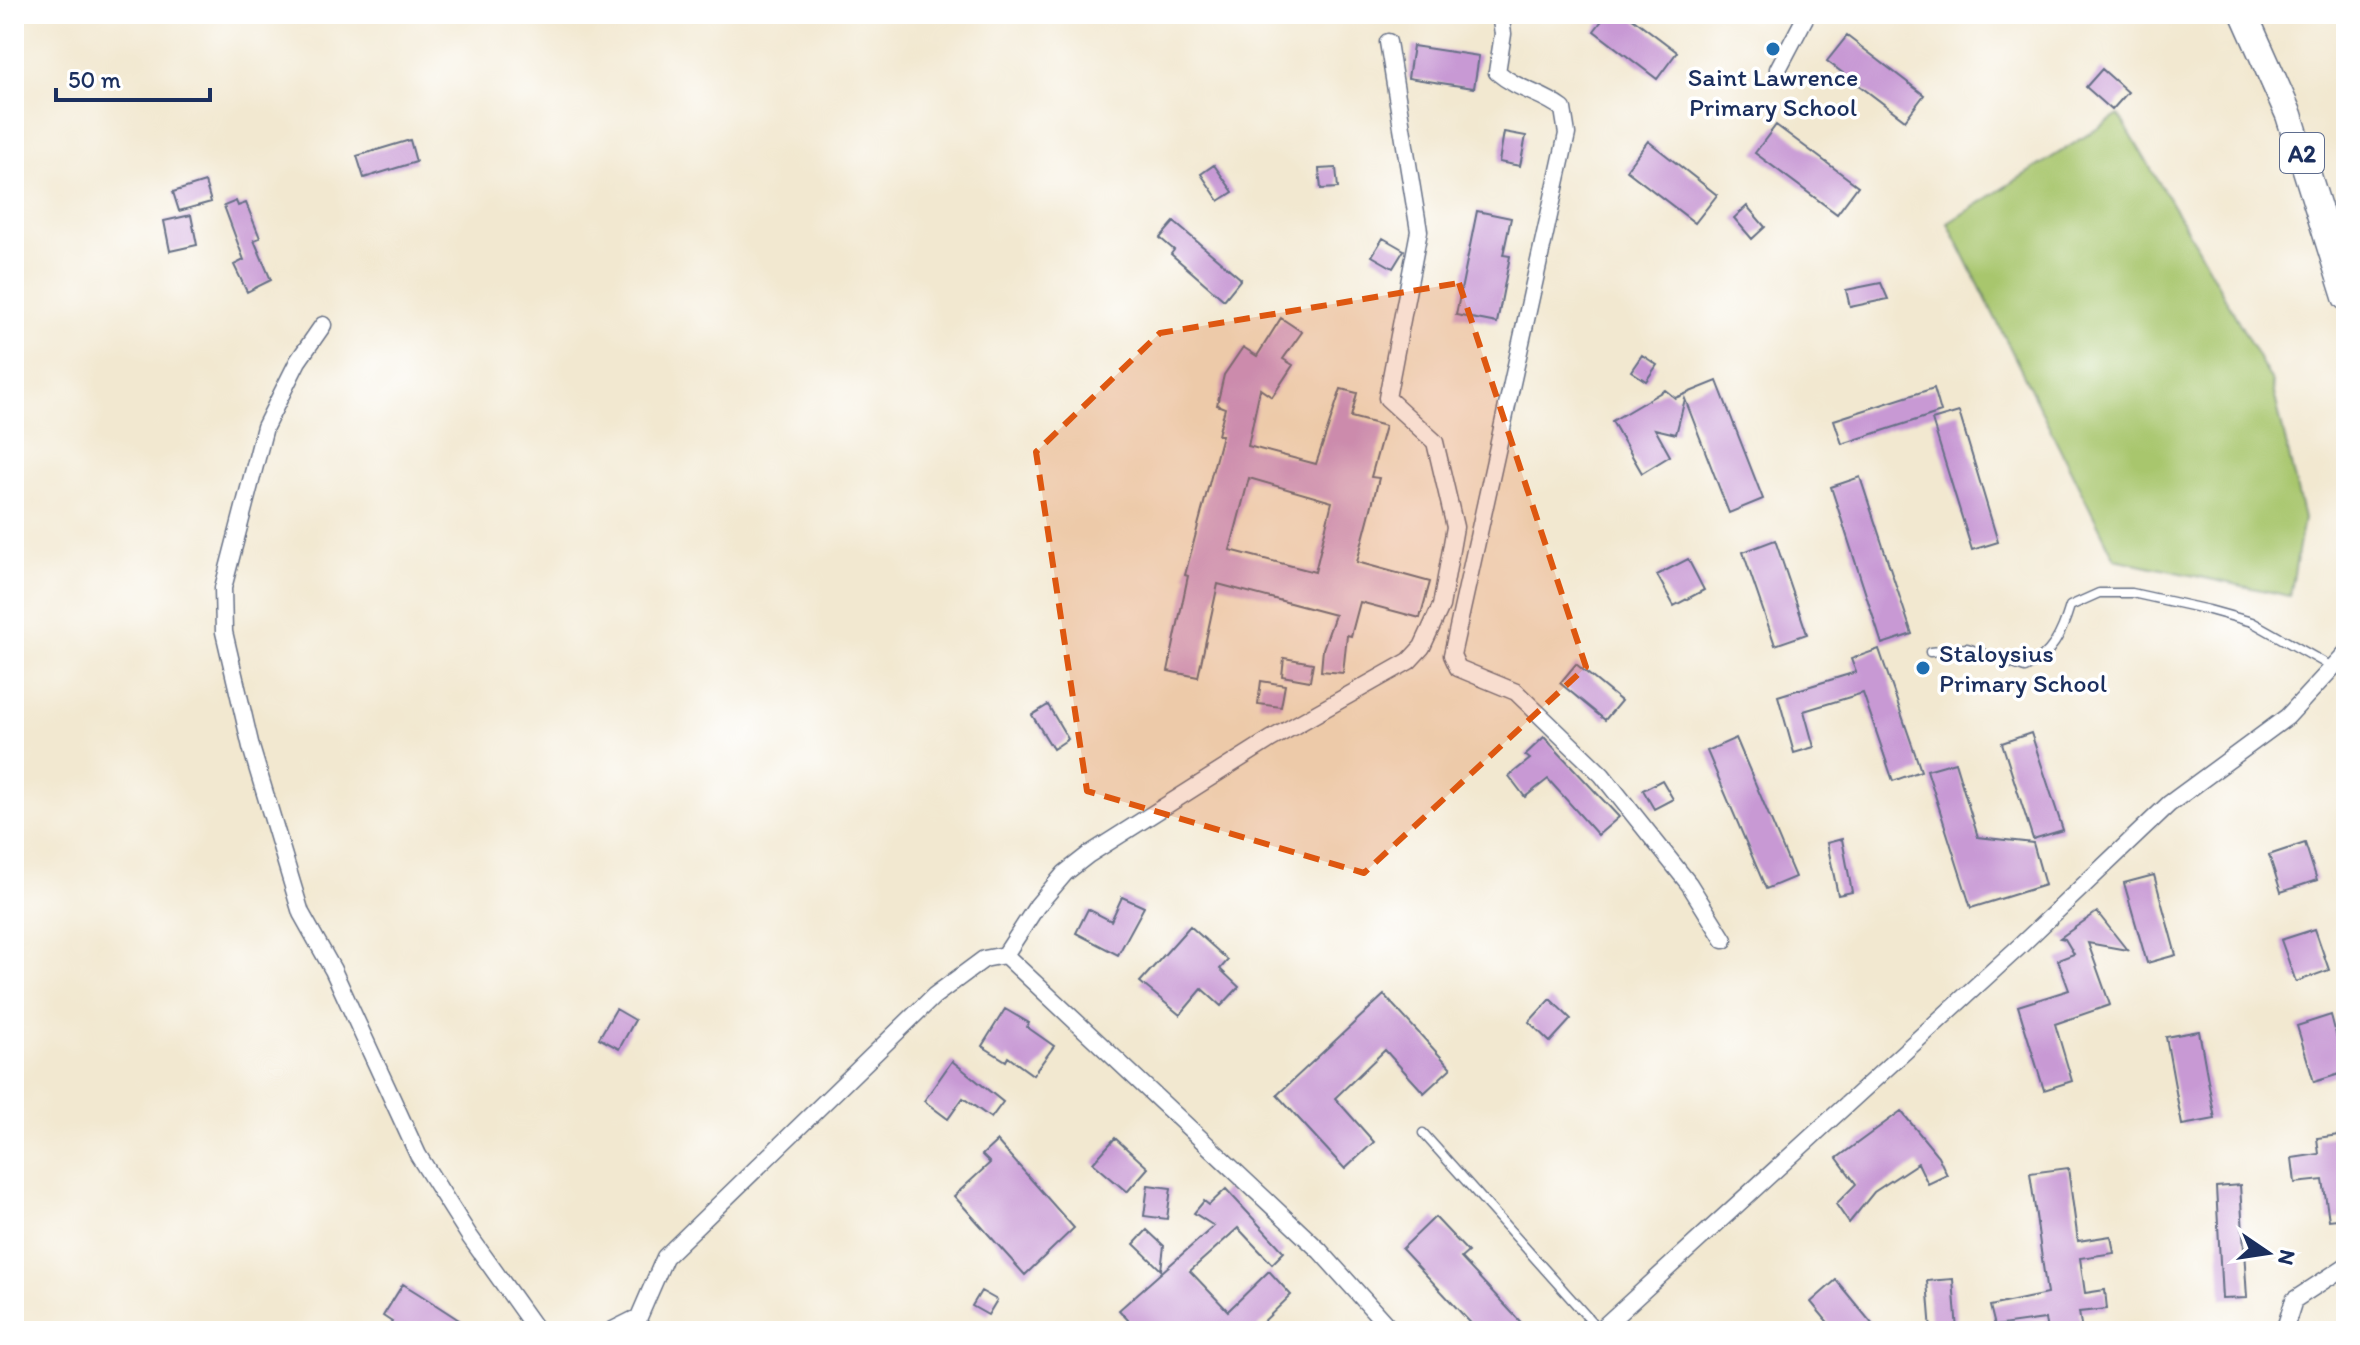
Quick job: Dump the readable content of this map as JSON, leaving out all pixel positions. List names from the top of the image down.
{
  "streets": {
    "main road": ["A2"]
  },
  "places": ["Saint Lawrence Primary School", "Staloysius Primary School"],
  "scale_bar": "50 m",
  "north": "right"
}
